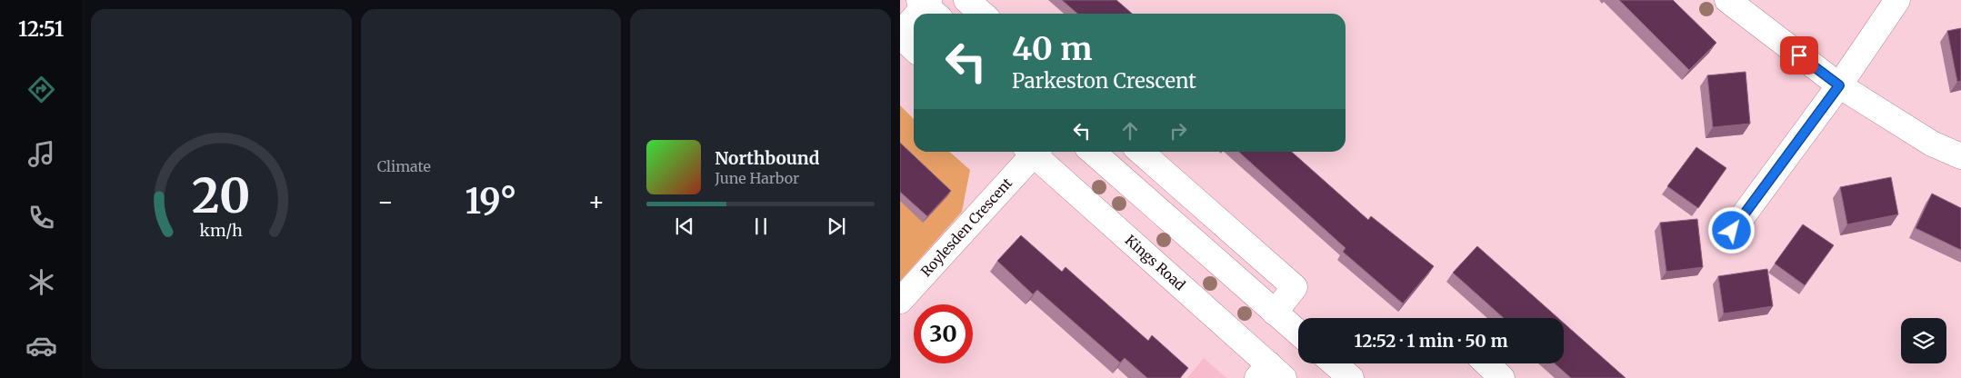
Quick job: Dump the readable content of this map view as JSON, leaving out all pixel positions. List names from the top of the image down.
{
  "streets": {
    "street": ["Roylesden Crescent", "Kings Road"]
  },
  "page": {
    "tabs": "12:51",
    "tile": "Climate",
    "turn": ["40 m", "Parkeston Crescent"],
    "song": ["Northbound", "June Harbor"],
    "heat": ["−", "19°", "+"],
    "limit": "30",
    "trip": "12:52 · 1 min · 50 m",
    "gauge": ["20", "km/h"]
  }
}
